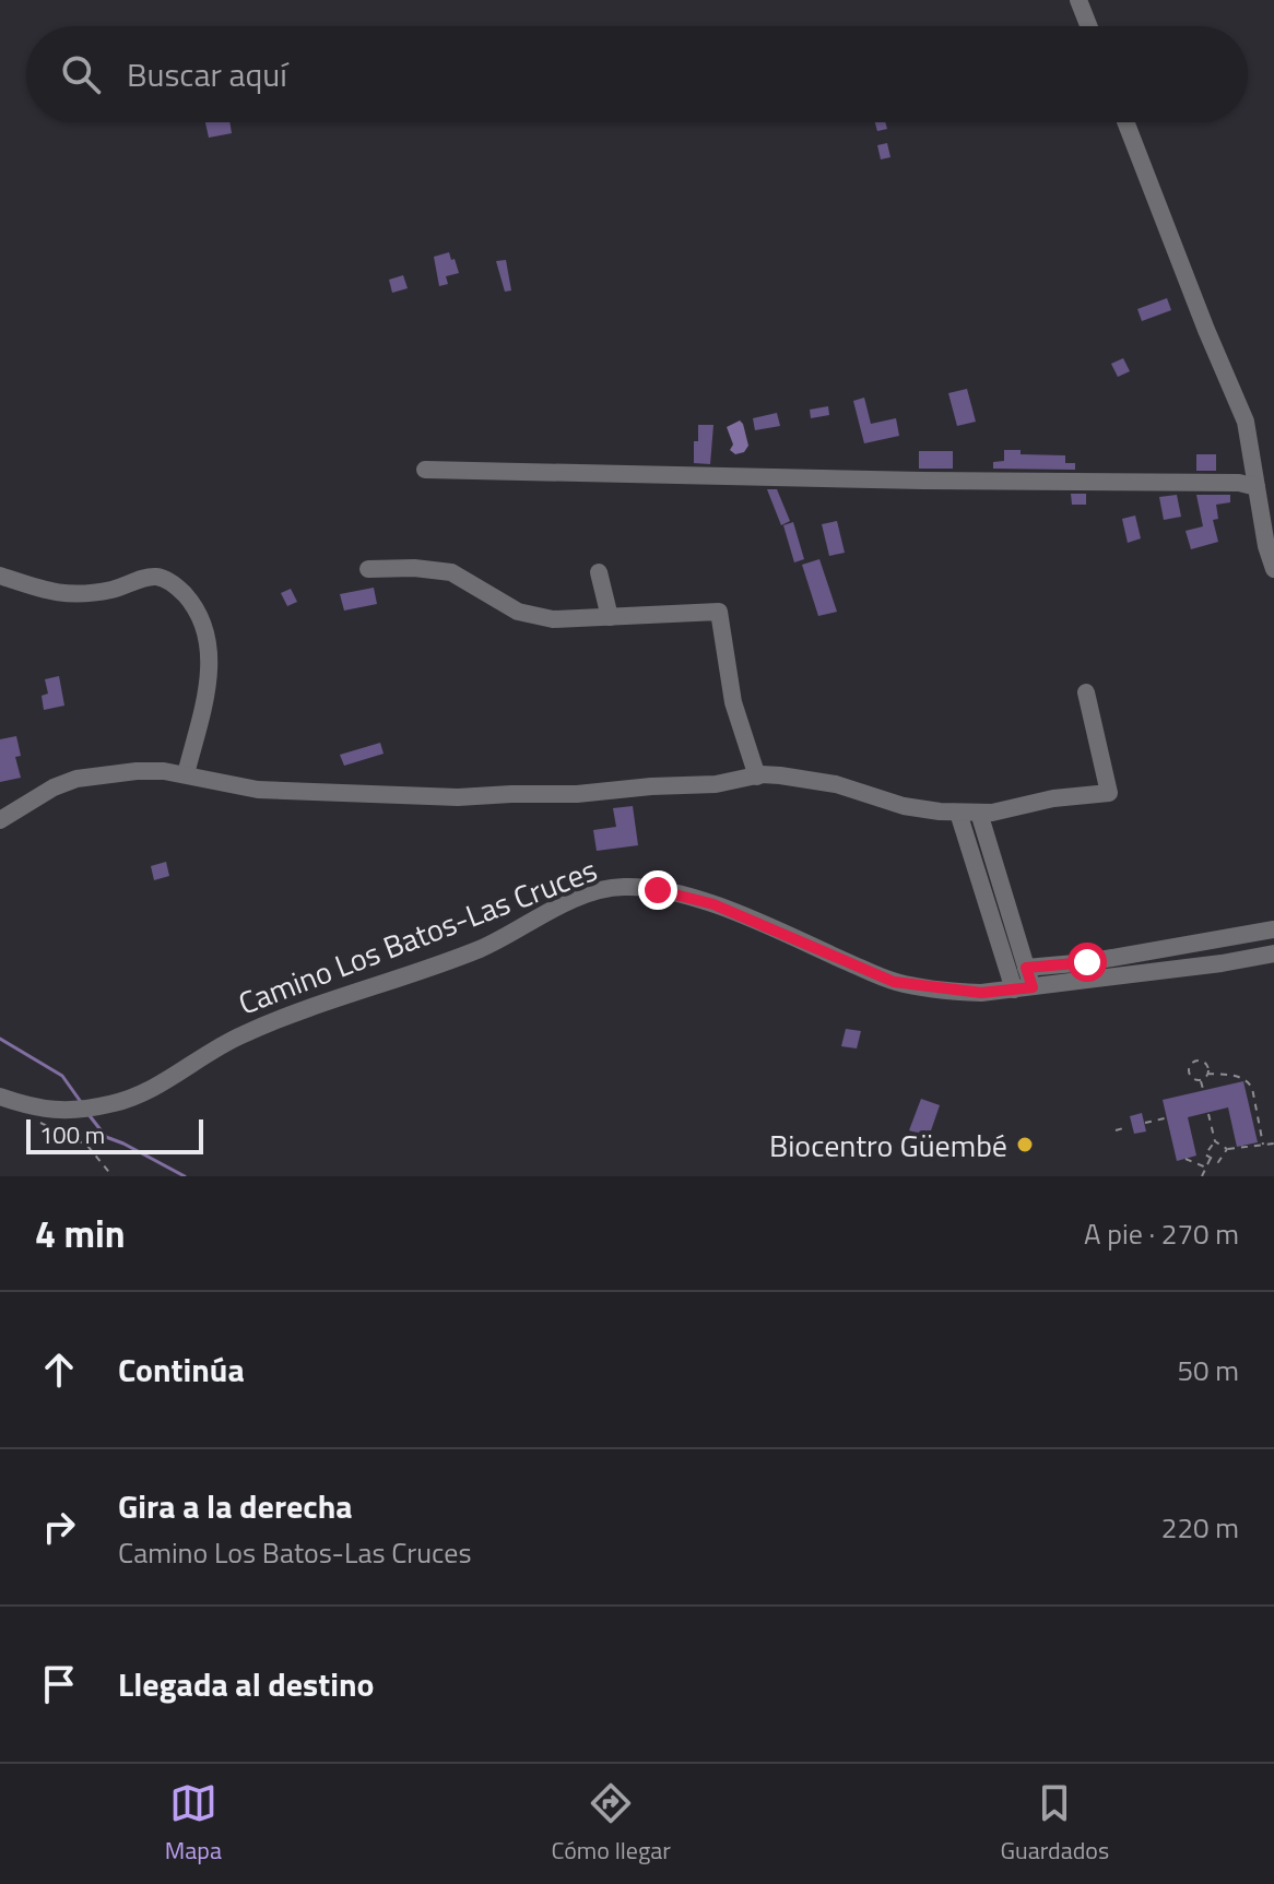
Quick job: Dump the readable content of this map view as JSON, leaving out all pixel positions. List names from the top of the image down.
{
  "streets": {
    "street": ["Camino Los Batos-Las Cruces"]
  },
  "places": ["Biocentro Güembé"],
  "scale_bar": "100 m",
  "page": {
    "search": "Buscar aquí",
    "scale": "100 m",
    "heading": ["4 min", "A pie · 270 m"],
    "list": [
      ["Continúa", "50 m"],
      ["Gira a la derecha", "Camino Los Batos-Las Cruces", "220 m"],
      "Llegada al destino"
    ],
    "nav": ["Mapa", "Cómo llegar", "Guardados"]
  }
}
